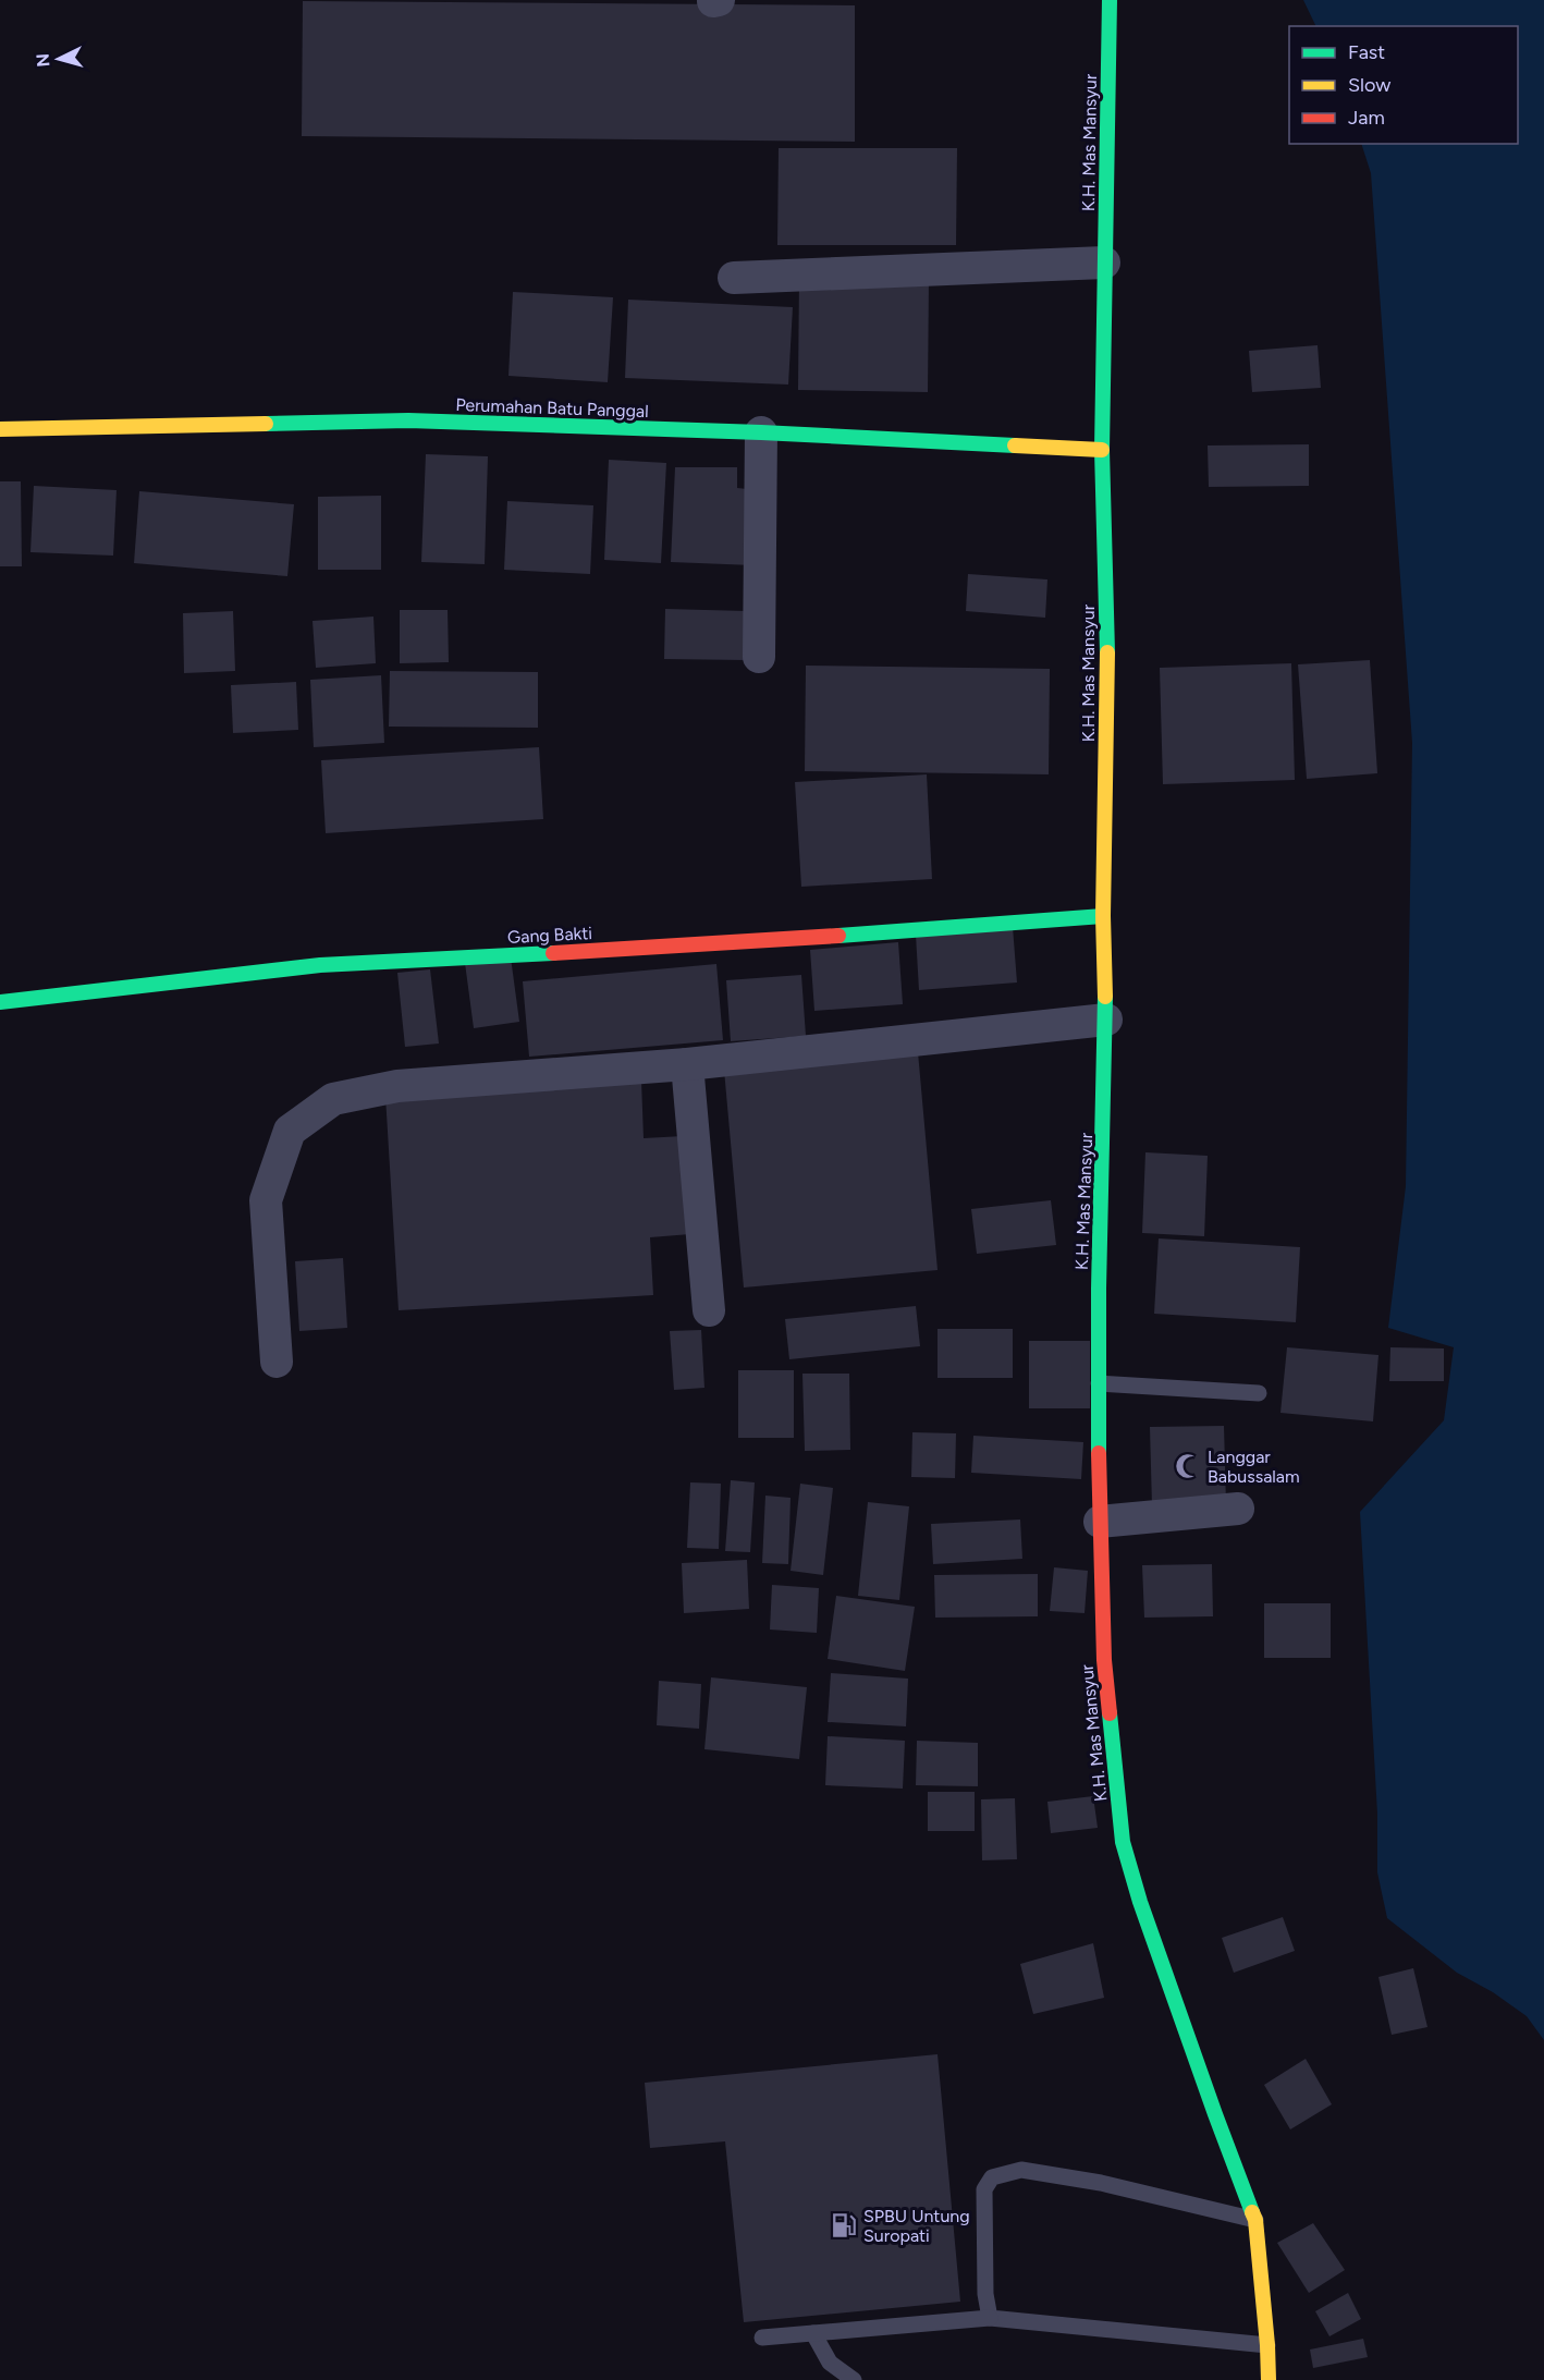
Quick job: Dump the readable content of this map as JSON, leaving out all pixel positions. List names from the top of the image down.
{
  "streets": {
    "main road": ["K.H. Mas Mansyur", "Perumahan Batu Panggal", "Gang Bakti"]
  },
  "crossings": [
    ["K.H. Mas Mansyur", "Perumahan Batu Panggal"],
    ["K.H. Mas Mansyur", "Gang Bakti"]
  ],
  "places": {
    "mosque": ["Langgar Babussalam"],
    "fuel station": ["SPBU Untung Suropati"]
  },
  "legend": ["Fast", "Slow", "Jam"],
  "north": "left"
}
